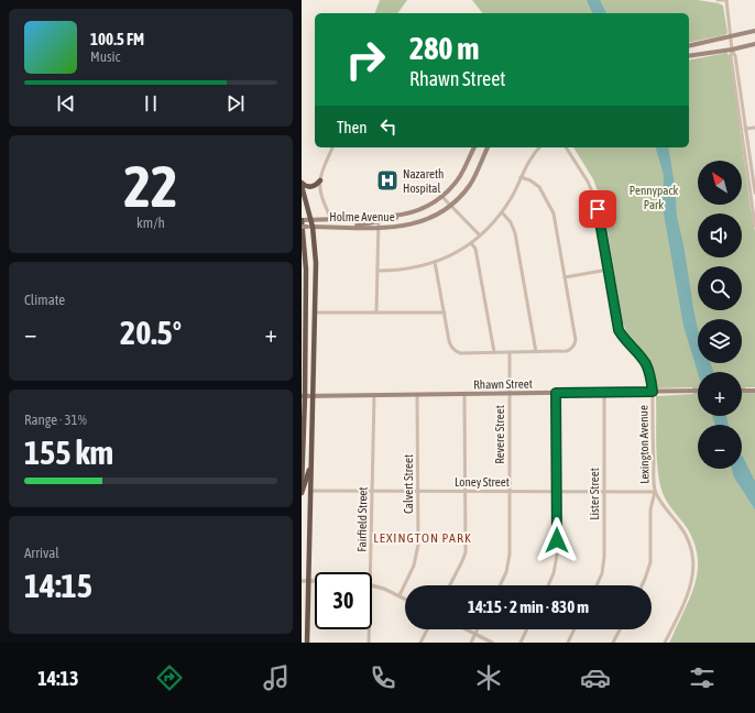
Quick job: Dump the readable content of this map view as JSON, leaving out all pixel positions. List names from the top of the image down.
{
  "streets": {
    "main road": ["Holme Avenue", "Rhawn Street"],
    "street": [
      "Revere Street",
      "Lexington Avenue",
      "Loney Street",
      "Calvert Street",
      "Lister Street",
      "Fairfield Street"
    ]
  },
  "crossings": [
    ["Rhawn Street", "Revere Street"],
    ["Rhawn Street", "Lexington Avenue"],
    ["Rhawn Street", "Calvert Street"],
    ["Rhawn Street", "Lister Street"],
    ["Rhawn Street", "Fairfield Street"],
    ["Revere Street", "Loney Street"],
    ["Lexington Avenue", "Loney Street"],
    ["Loney Street", "Calvert Street"],
    ["Loney Street", "Lister Street"],
    ["Loney Street", "Fairfield Street"]
  ],
  "districts": ["LEXINGTON PARK"],
  "parks": ["Pennypack Park"],
  "places": {
    "hospital": ["Nazareth Hospital"]
  },
  "north": "top left",
  "page": {
    "turn": ["280 m", "Rhawn Street"],
    "song": ["100.5 FM", "Music"],
    "then": "Then",
    "tile": [
      ["22", "km/h"],
      "Climate",
      ["Range · 31%", "155 km"],
      ["Arrival", "14:15"]
    ],
    "map_buttons": ["+", "−"],
    "heat": ["−", "20.5°", "+"],
    "limit": "30",
    "trip": "14:15 · 2 min · 830 m",
    "tabs": "14:13"
  }
}
